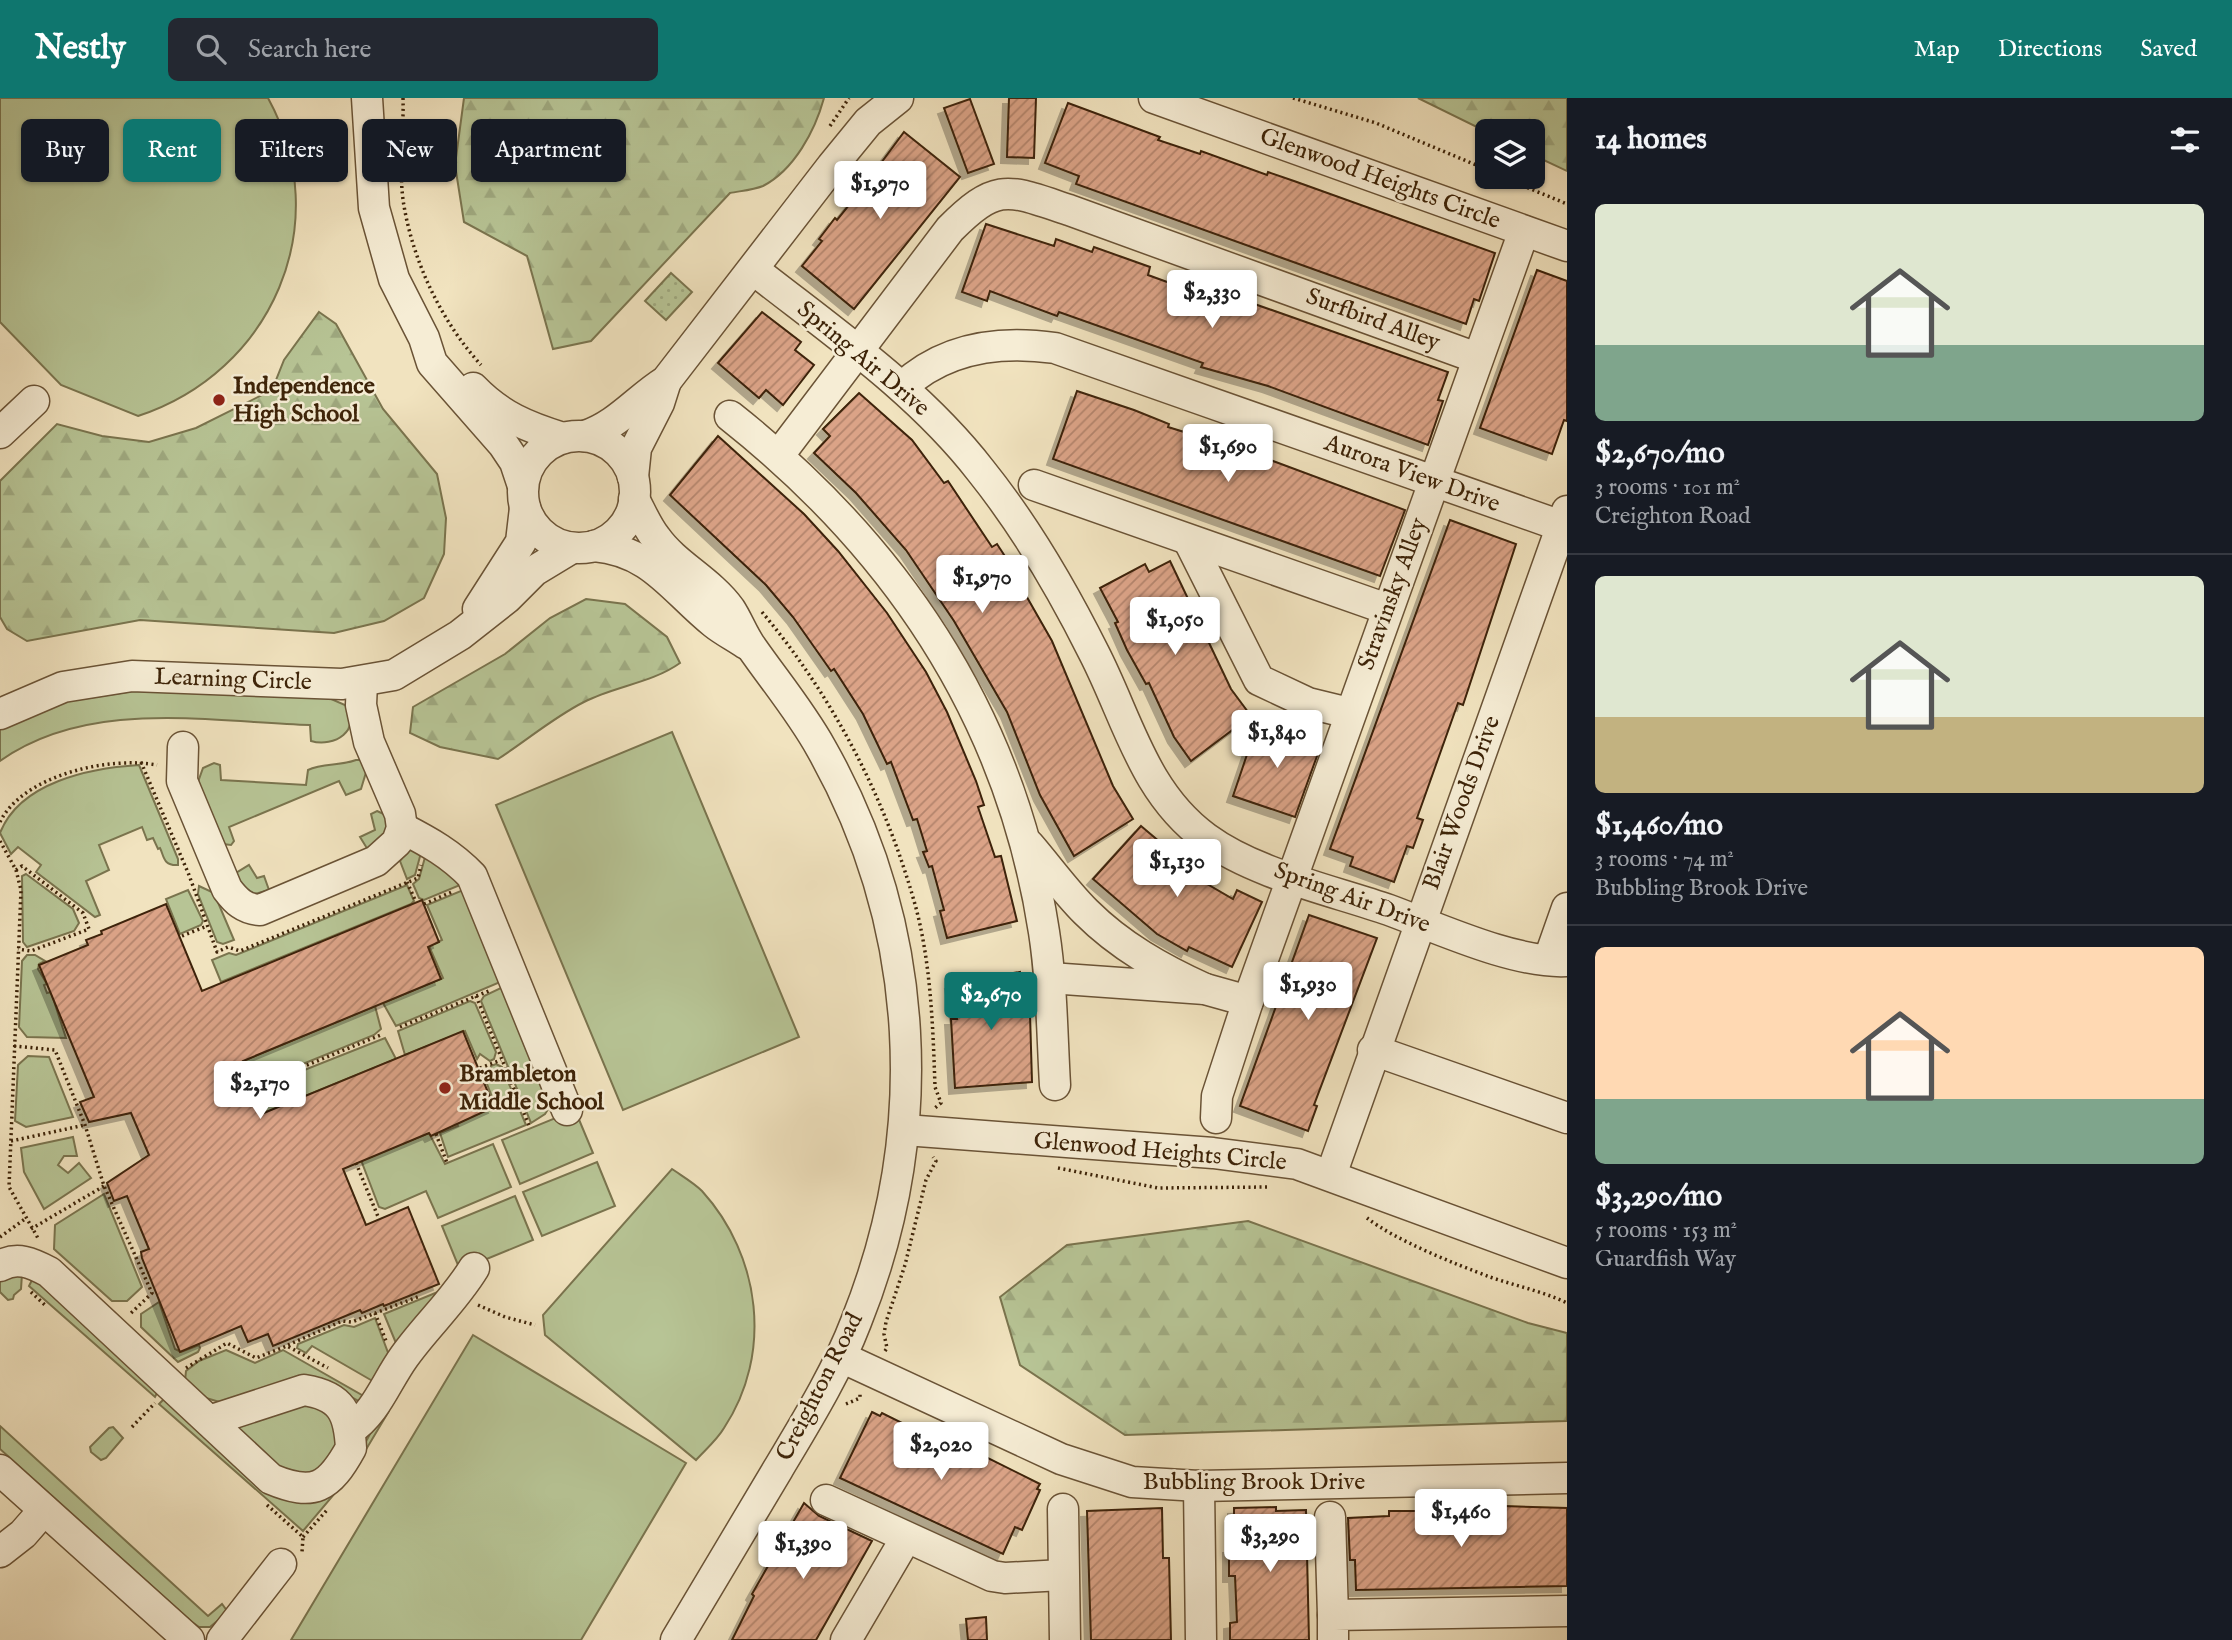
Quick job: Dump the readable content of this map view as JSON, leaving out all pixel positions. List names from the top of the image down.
{
  "streets": {
    "street": [
      "Glenwood Heights Circle",
      "Surfbird Alley",
      "Spring Air Drive",
      "Aurora View Drive",
      "Stravinsky Alley",
      "Learning Circle",
      "Blair Woods Drive",
      "Creighton Road",
      "Bubbling Brook Drive"
    ]
  },
  "crossings": [
    ["Glenwood Heights Circle", "Stravinsky Alley"],
    ["Glenwood Heights Circle", "Blair Woods Drive"],
    ["Glenwood Heights Circle", "Creighton Road"],
    ["Surfbird Alley", "Spring Air Drive"],
    ["Surfbird Alley", "Stravinsky Alley"],
    ["Spring Air Drive", "Aurora View Drive"],
    ["Spring Air Drive", "Stravinsky Alley"],
    ["Spring Air Drive", "Blair Woods Drive"],
    ["Aurora View Drive", "Stravinsky Alley"],
    ["Aurora View Drive", "Blair Woods Drive"],
    ["Learning Circle", "Creighton Road"],
    ["Creighton Road", "Bubbling Brook Drive"]
  ],
  "places": ["Independence High School", "Brambleton Middle School"],
  "page": {
    "header": "Nestly",
    "search": "Search here",
    "nav": ["Map", "Directions", "Saved"],
    "heading": "14 homes",
    "chip": [
      "Buy",
      "Rent",
      "Filters",
      "New",
      "Apartment"
    ],
    "price": [
      "$1,970",
      "$2,330",
      "$1,690",
      "$1,970",
      "$1,050",
      "$1,840",
      "$1,130",
      "$1,930",
      "$2,670",
      "$2,170",
      "$2,020",
      "$1,460",
      "$3,290",
      "$1,390"
    ],
    "list": [
      {
        "name": "$2,670/mo",
        "note": "3 rooms · 101 m² · Creighton Road"
      },
      {
        "name": "$1,460/mo",
        "note": "3 rooms · 74 m² · Bubbling Brook Drive"
      },
      {
        "name": "$3,290/mo",
        "note": "5 rooms · 153 m² · Guardfish Way"
      }
    ]
  }
}
